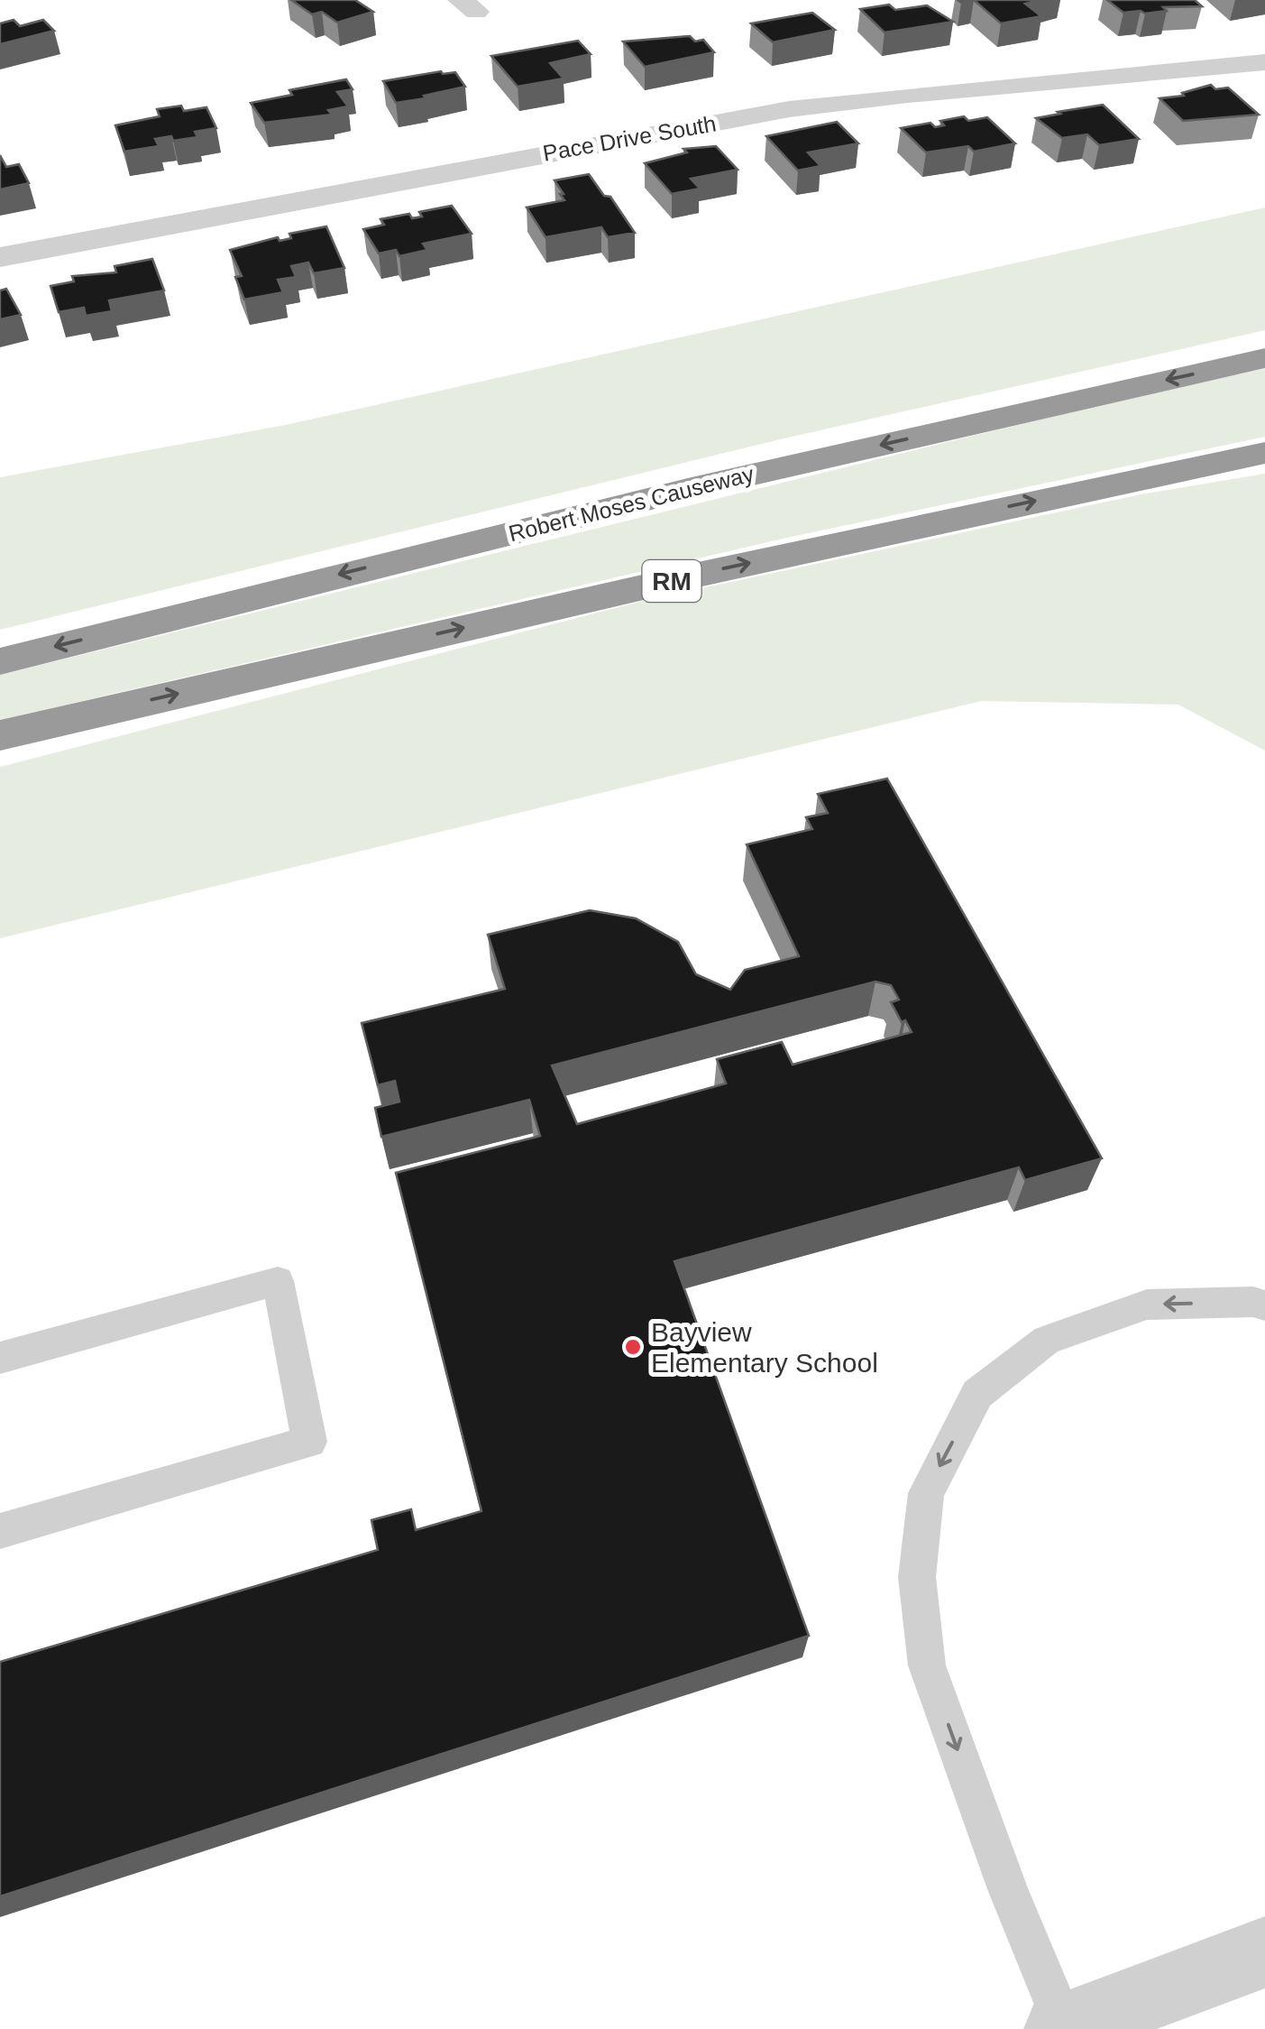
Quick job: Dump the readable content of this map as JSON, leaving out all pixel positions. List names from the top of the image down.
{
  "streets": {
    "highway": ["Robert Moses Causeway", "RM"],
    "street": ["Pace Drive South"]
  },
  "places": ["Bayview Elementary School"]
}
